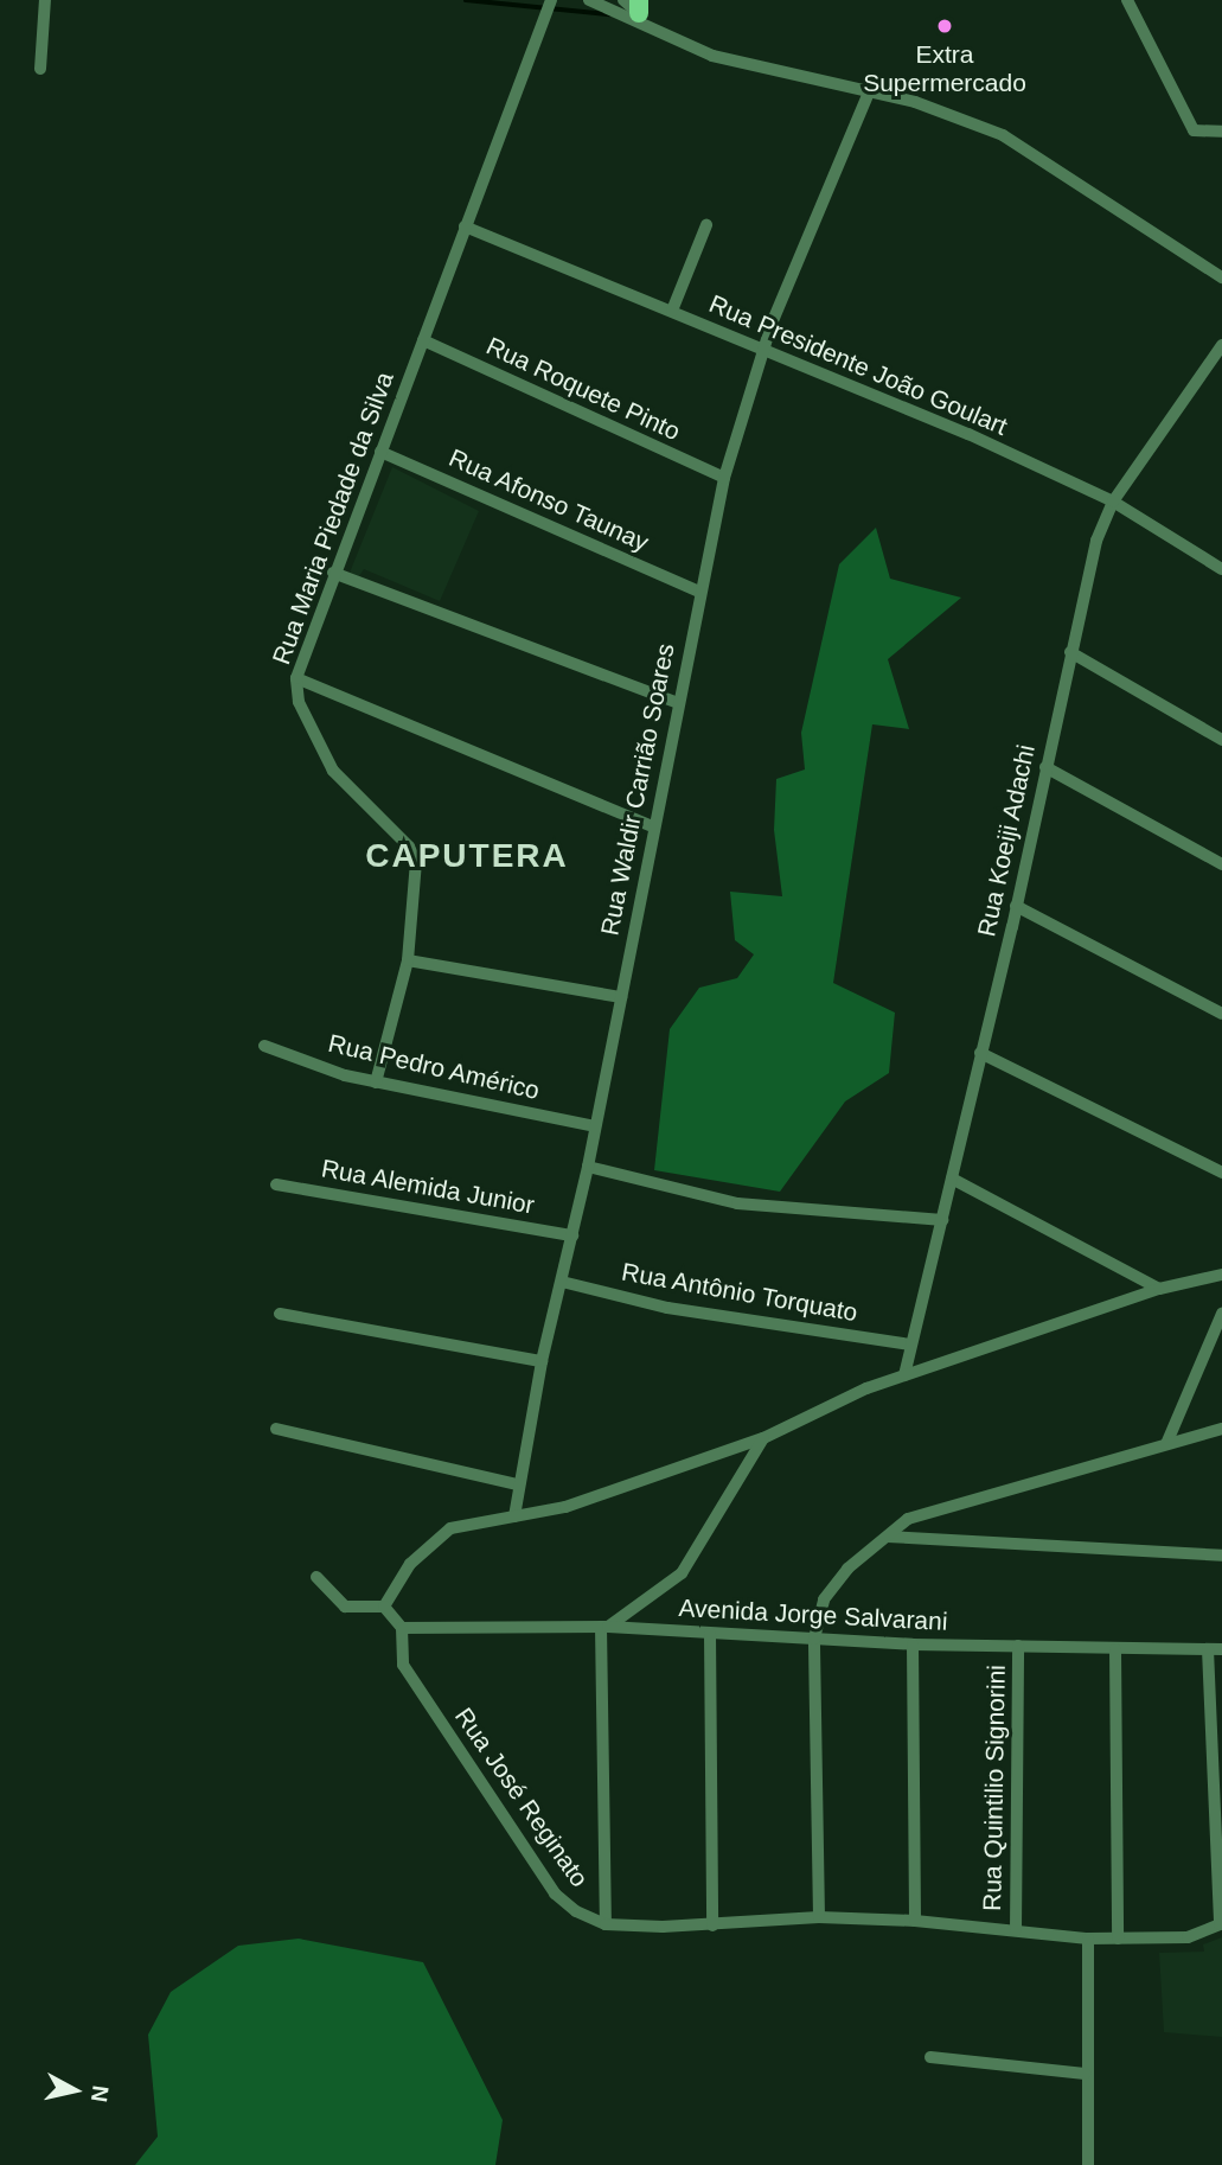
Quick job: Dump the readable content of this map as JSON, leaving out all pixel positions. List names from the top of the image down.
{
  "streets": {
    "street": [
      "Rua Presidente João Goulart",
      "Rua Roquete Pinto",
      "Rua Afonso Taunay",
      "Rua Maria Piedade da Silva",
      "Rua Waldir Carrião Soares",
      "Rua Koeiji Adachi",
      "Rua Pedro Américo",
      "Rua Alemida Junior",
      "Rua Antônio Torquato",
      "Avenida Jorge Salvarani",
      "Rua Quintilio Signorini",
      "Rua José Reginato"
    ]
  },
  "crossings": [
    ["Rua Presidente João Goulart", "Rua Maria Piedade da Silva"],
    ["Rua Presidente João Goulart", "Rua Waldir Carrião Soares"],
    ["Rua Presidente João Goulart", "Rua Koeiji Adachi"],
    ["Rua Roquete Pinto", "Rua Maria Piedade da Silva"],
    ["Rua Roquete Pinto", "Rua Waldir Carrião Soares"],
    ["Rua Afonso Taunay", "Rua Maria Piedade da Silva"],
    ["Rua Afonso Taunay", "Rua Waldir Carrião Soares"],
    ["Rua Maria Piedade da Silva", "Rua Pedro Américo"],
    ["Rua Waldir Carrião Soares", "Rua Pedro Américo"],
    ["Rua Waldir Carrião Soares", "Rua Alemida Junior"],
    ["Rua Waldir Carrião Soares", "Rua Antônio Torquato"],
    ["Rua Koeiji Adachi", "Rua Antônio Torquato"],
    ["Avenida Jorge Salvarani", "Rua Quintilio Signorini"],
    ["Avenida Jorge Salvarani", "Rua José Reginato"],
    ["Rua Quintilio Signorini", "Rua José Reginato"]
  ],
  "districts": ["CAPUTERA"],
  "places": ["Extra Supermercado"],
  "north": "right"
}
